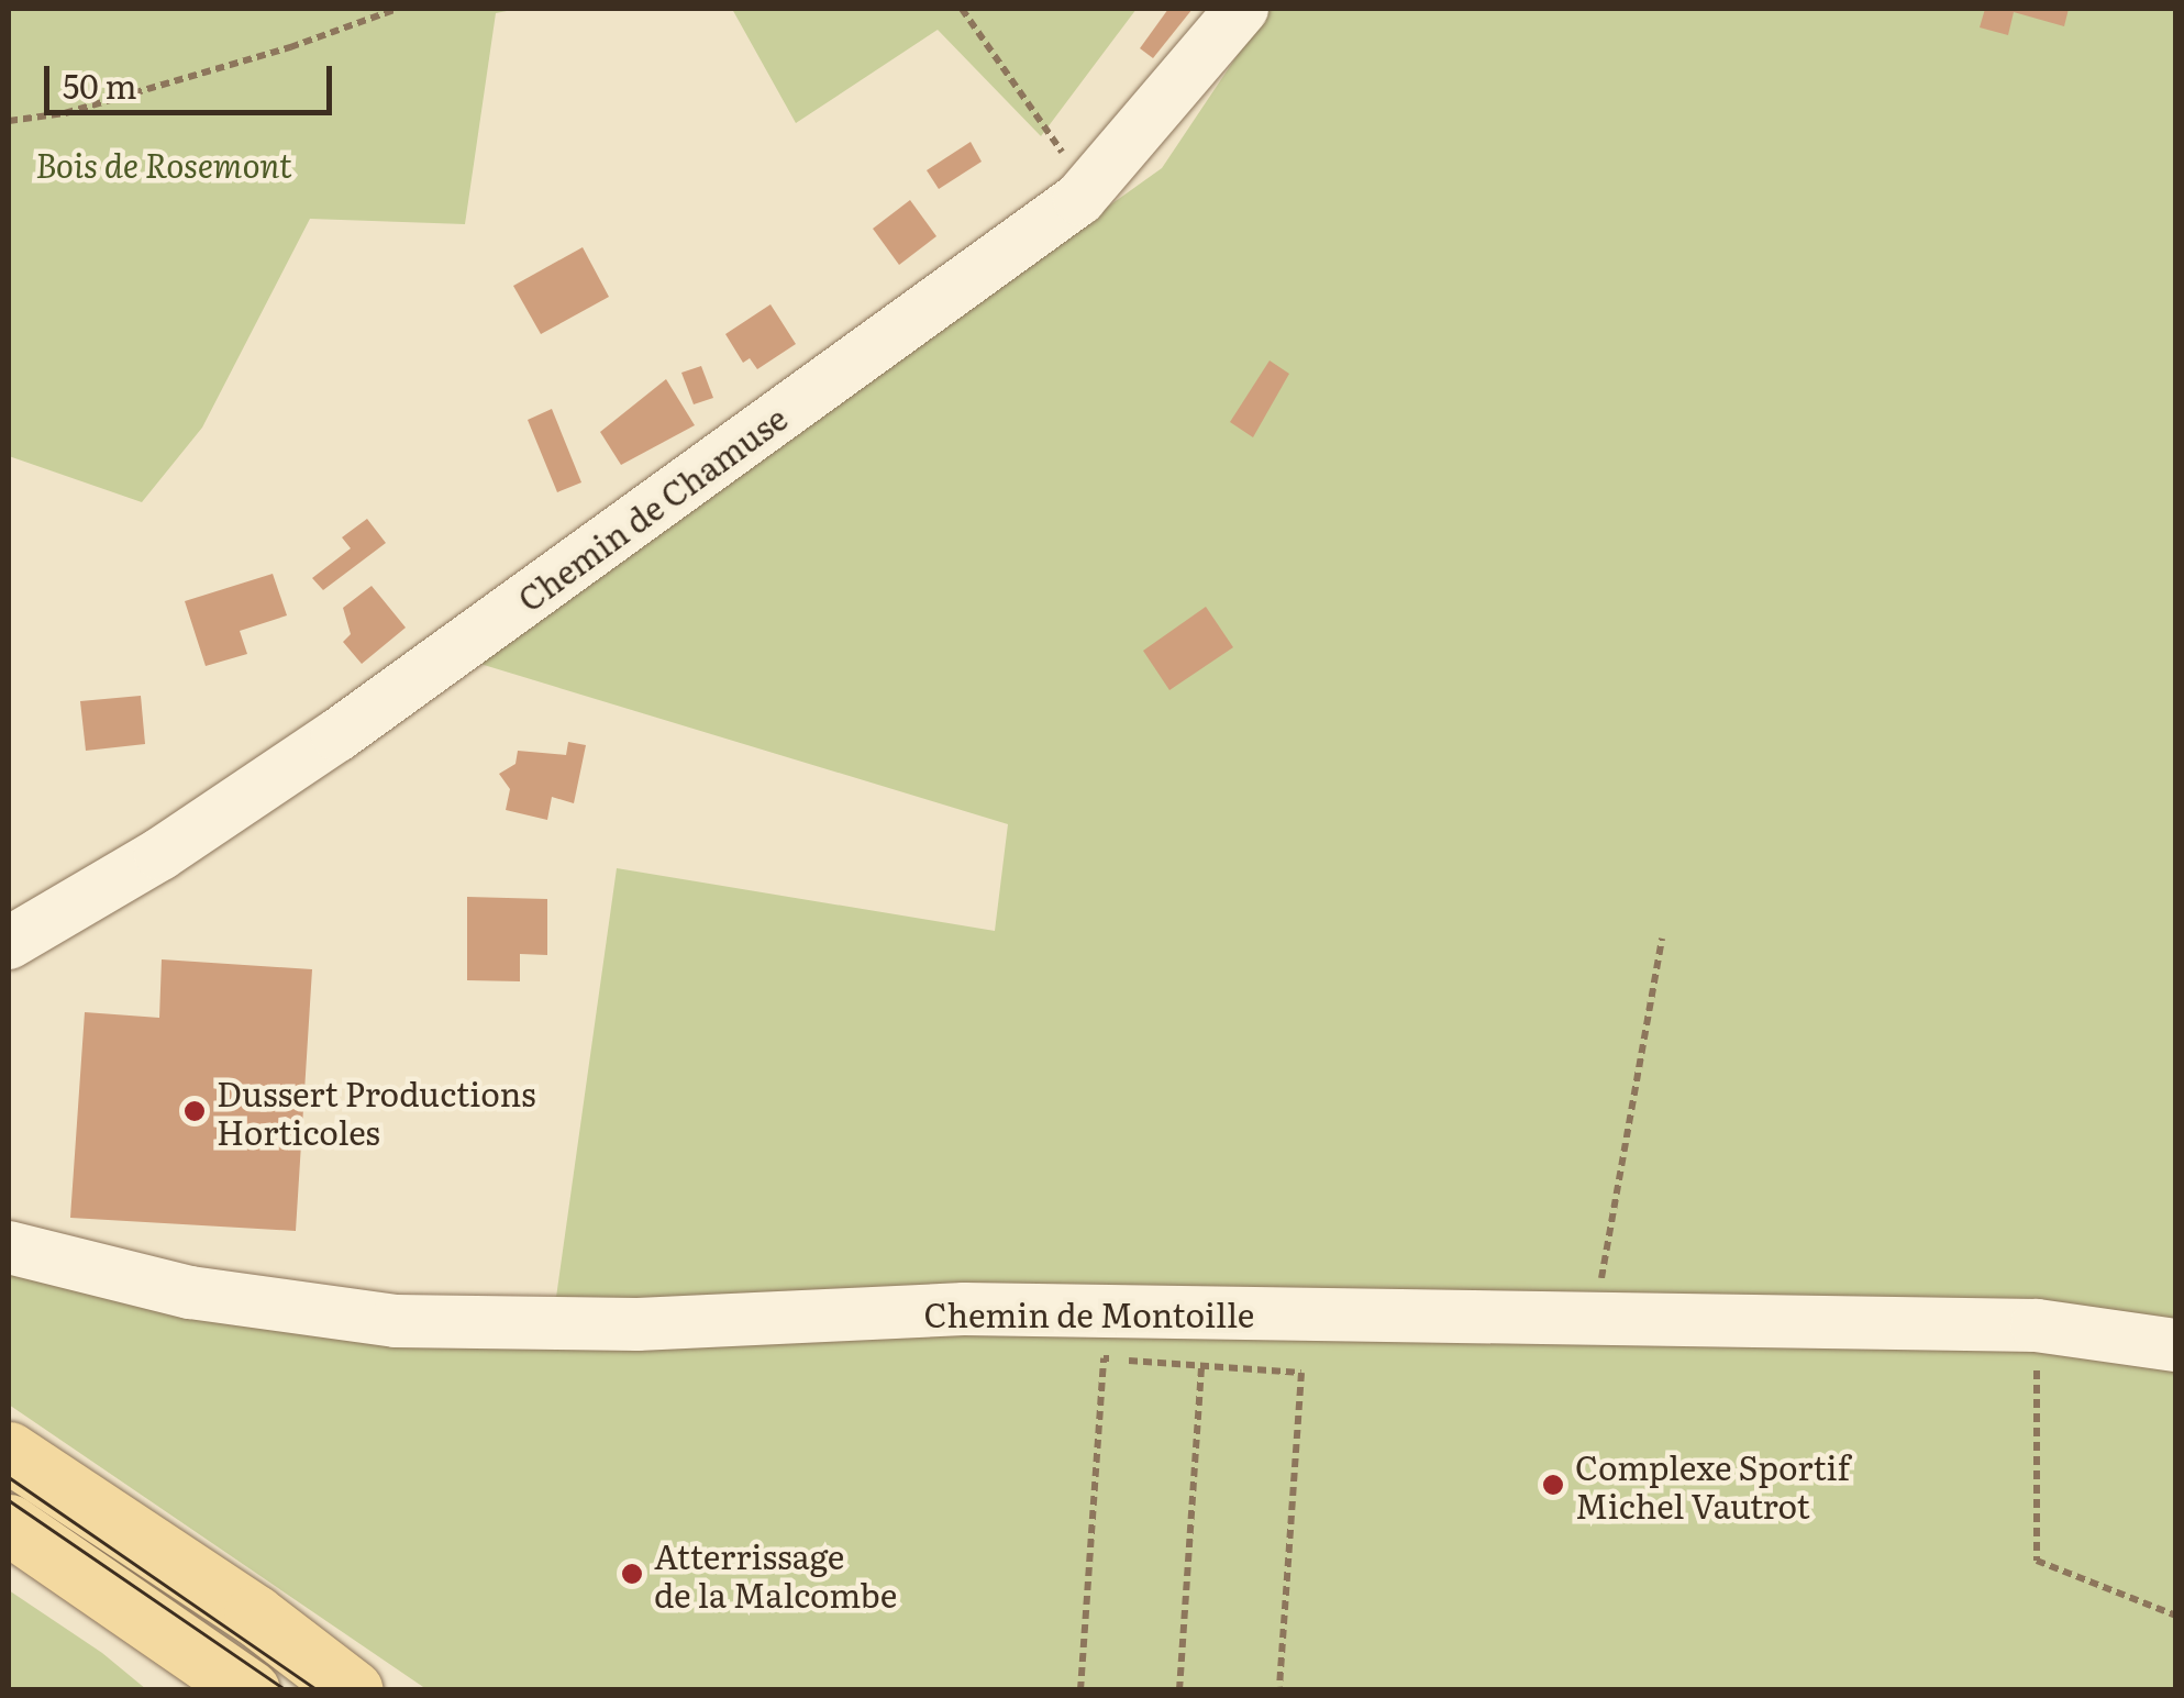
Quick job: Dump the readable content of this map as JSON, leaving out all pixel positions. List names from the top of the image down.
{
  "streets": {
    "street": ["Chemin de Chamuse", "Chemin de Montoille"]
  },
  "parks": ["Bois de Rosemont"],
  "places": ["Dussert Productions Horticoles", "Complexe Sportif Michel Vautrot", "Atterrissage de la Malcombe"],
  "scale_bar": "50 m"
}
